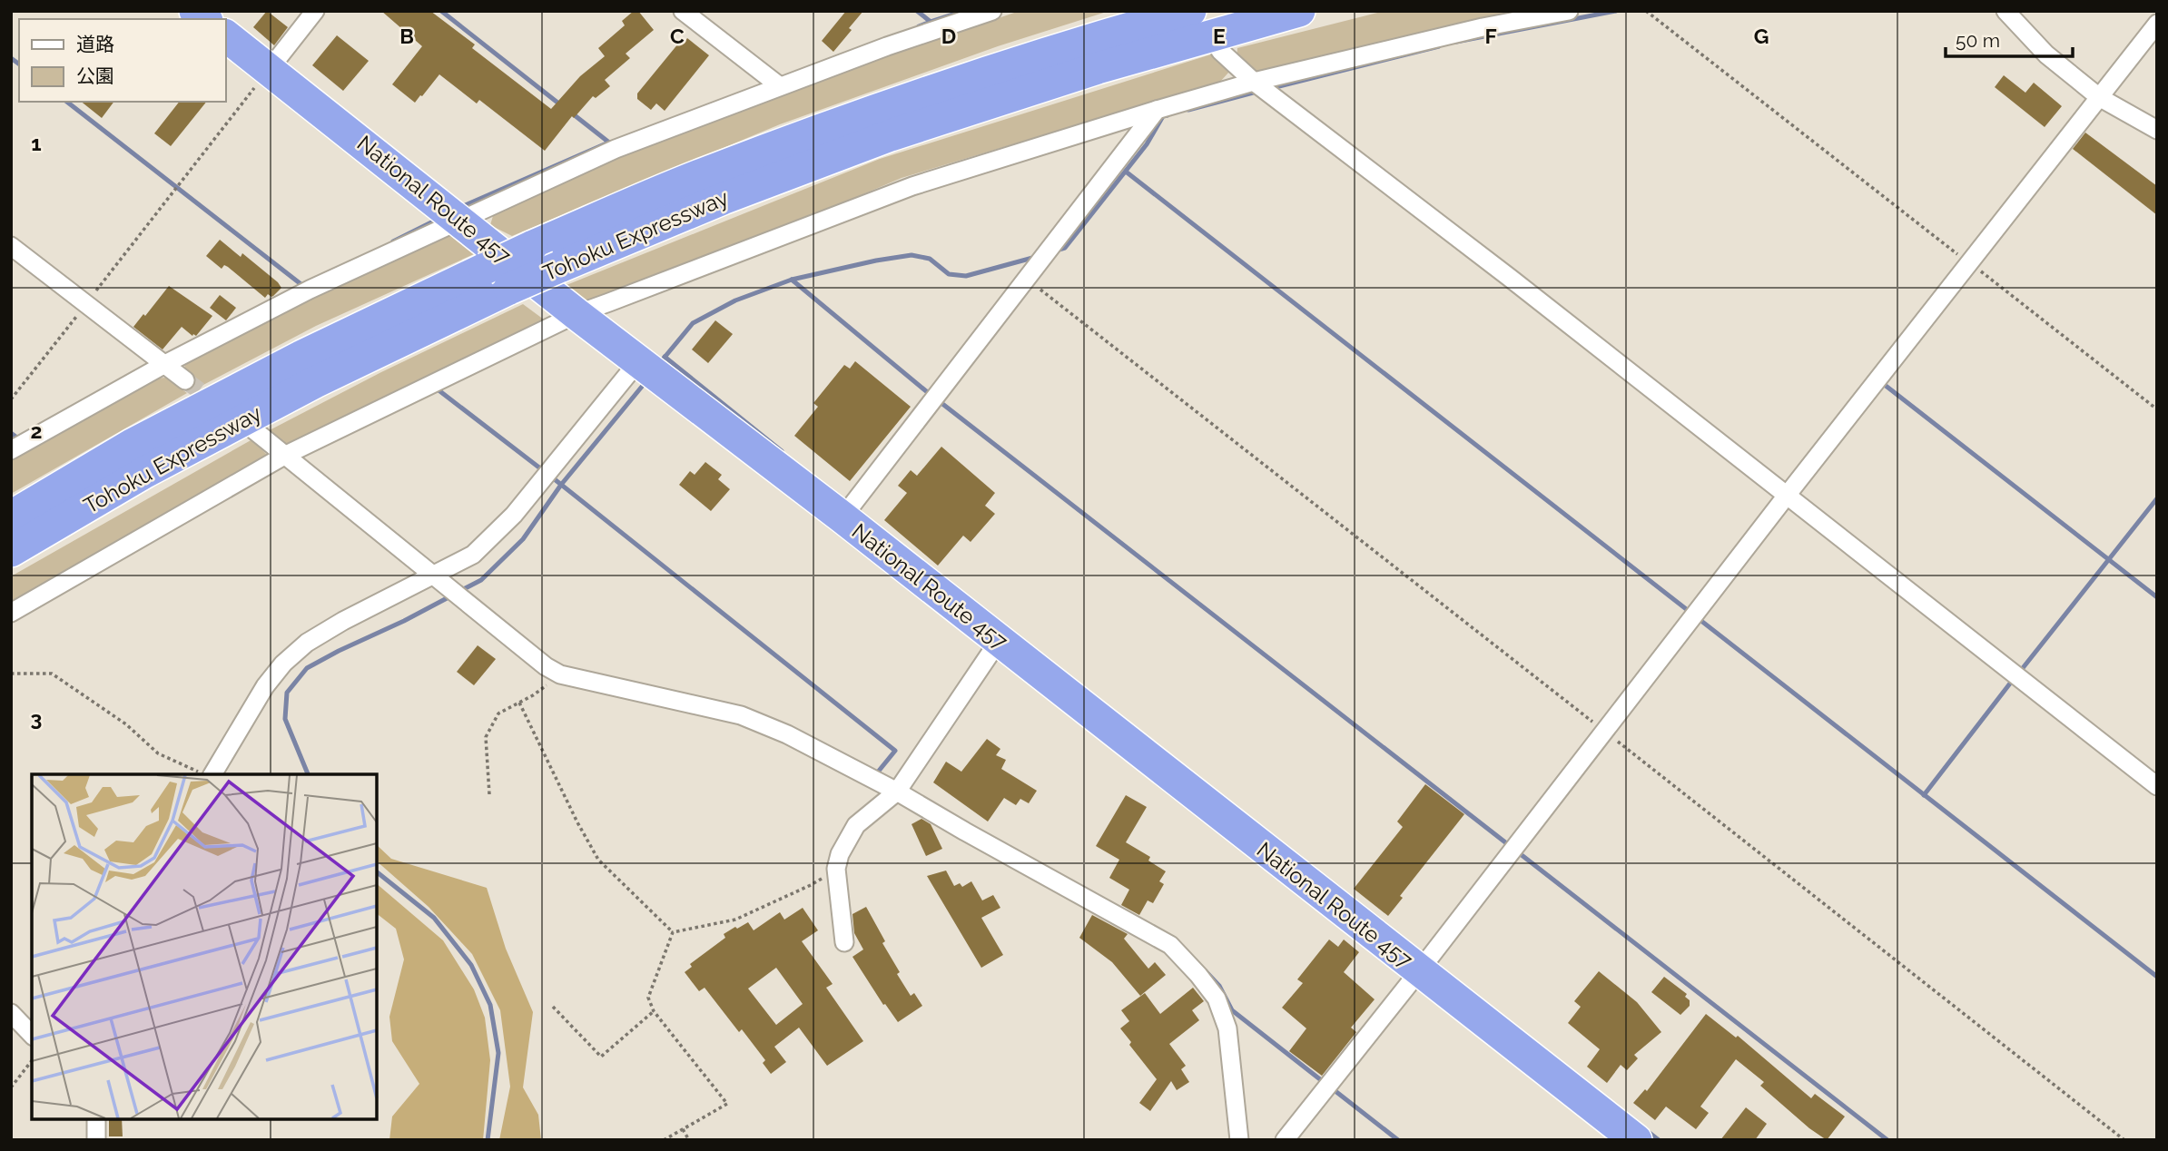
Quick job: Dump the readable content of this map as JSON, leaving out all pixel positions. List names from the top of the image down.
{
  "streets": {
    "highway": ["National Route 457", "Tohoku Expressway"]
  },
  "legend": ["道路", "公園"],
  "scale_bar": "50 m",
  "grid": {
    "columns": [
      "B",
      "C",
      "D",
      "E",
      "F",
      "G"
    ],
    "rows": ["1", "2", "3"]
  }
}
